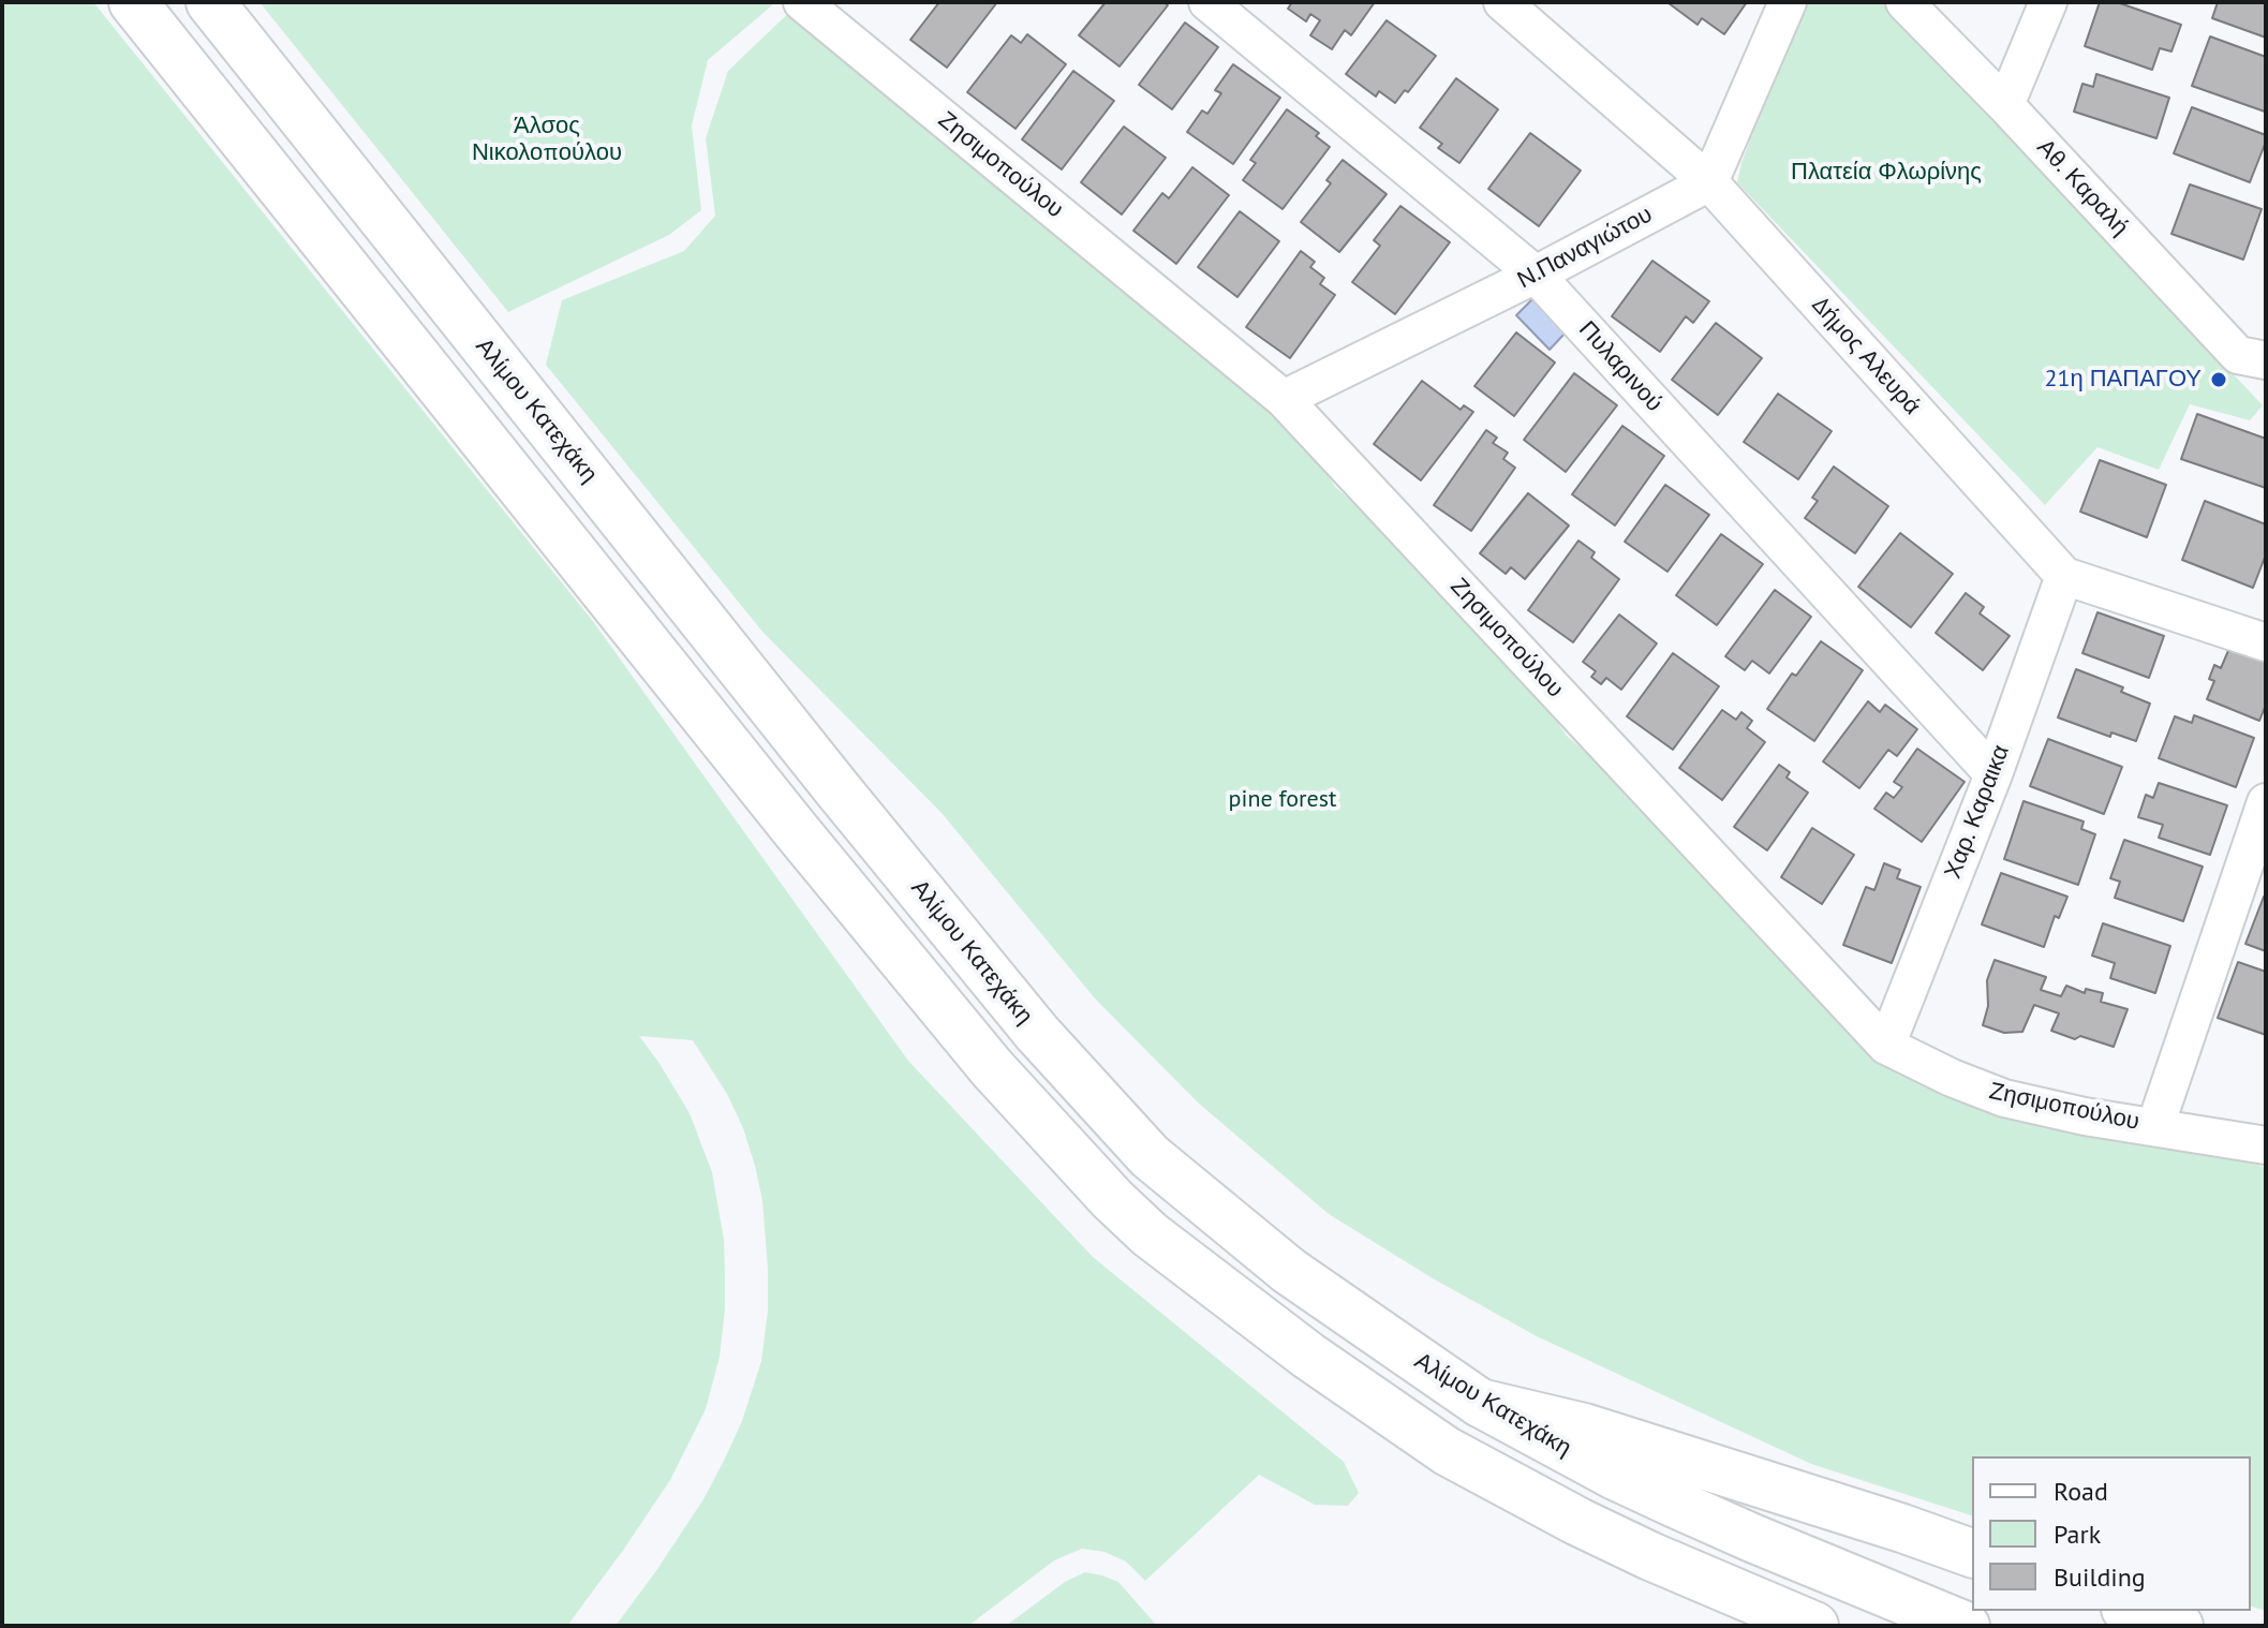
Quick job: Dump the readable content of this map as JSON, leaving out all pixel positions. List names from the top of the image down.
{
  "streets": {
    "main road": ["Αλίμου Κατεχάκη"],
    "street": [
      "Ζησιμοπούλου",
      "Αθ. Καραλή",
      "Ν.Παναγιώτου",
      "Δήμος Αλευρά",
      "Πυλαρινού",
      "Χαρ. Καραικα"
    ]
  },
  "crossings": [
    ["Ζησιμοπούλου", "Ν.Παναγιώτου"],
    ["Ζησιμοπούλου", "Χαρ. Καραικα"],
    ["Ν.Παναγιώτου", "Δήμος Αλευρά"],
    ["Ν.Παναγιώτου", "Πυλαρινού"],
    ["Δήμος Αλευρά", "Χαρ. Καραικα"],
    ["Πυλαρινού", "Χαρ. Καραικα"]
  ],
  "parks": ["Άλσος Νικολοπούλου", "Πλατεία Φλωρίνης", "pine forest"],
  "places": ["21η ΠΑΠΑΓΟΥ"],
  "legend": ["Road", "Park", "Building"]
}
